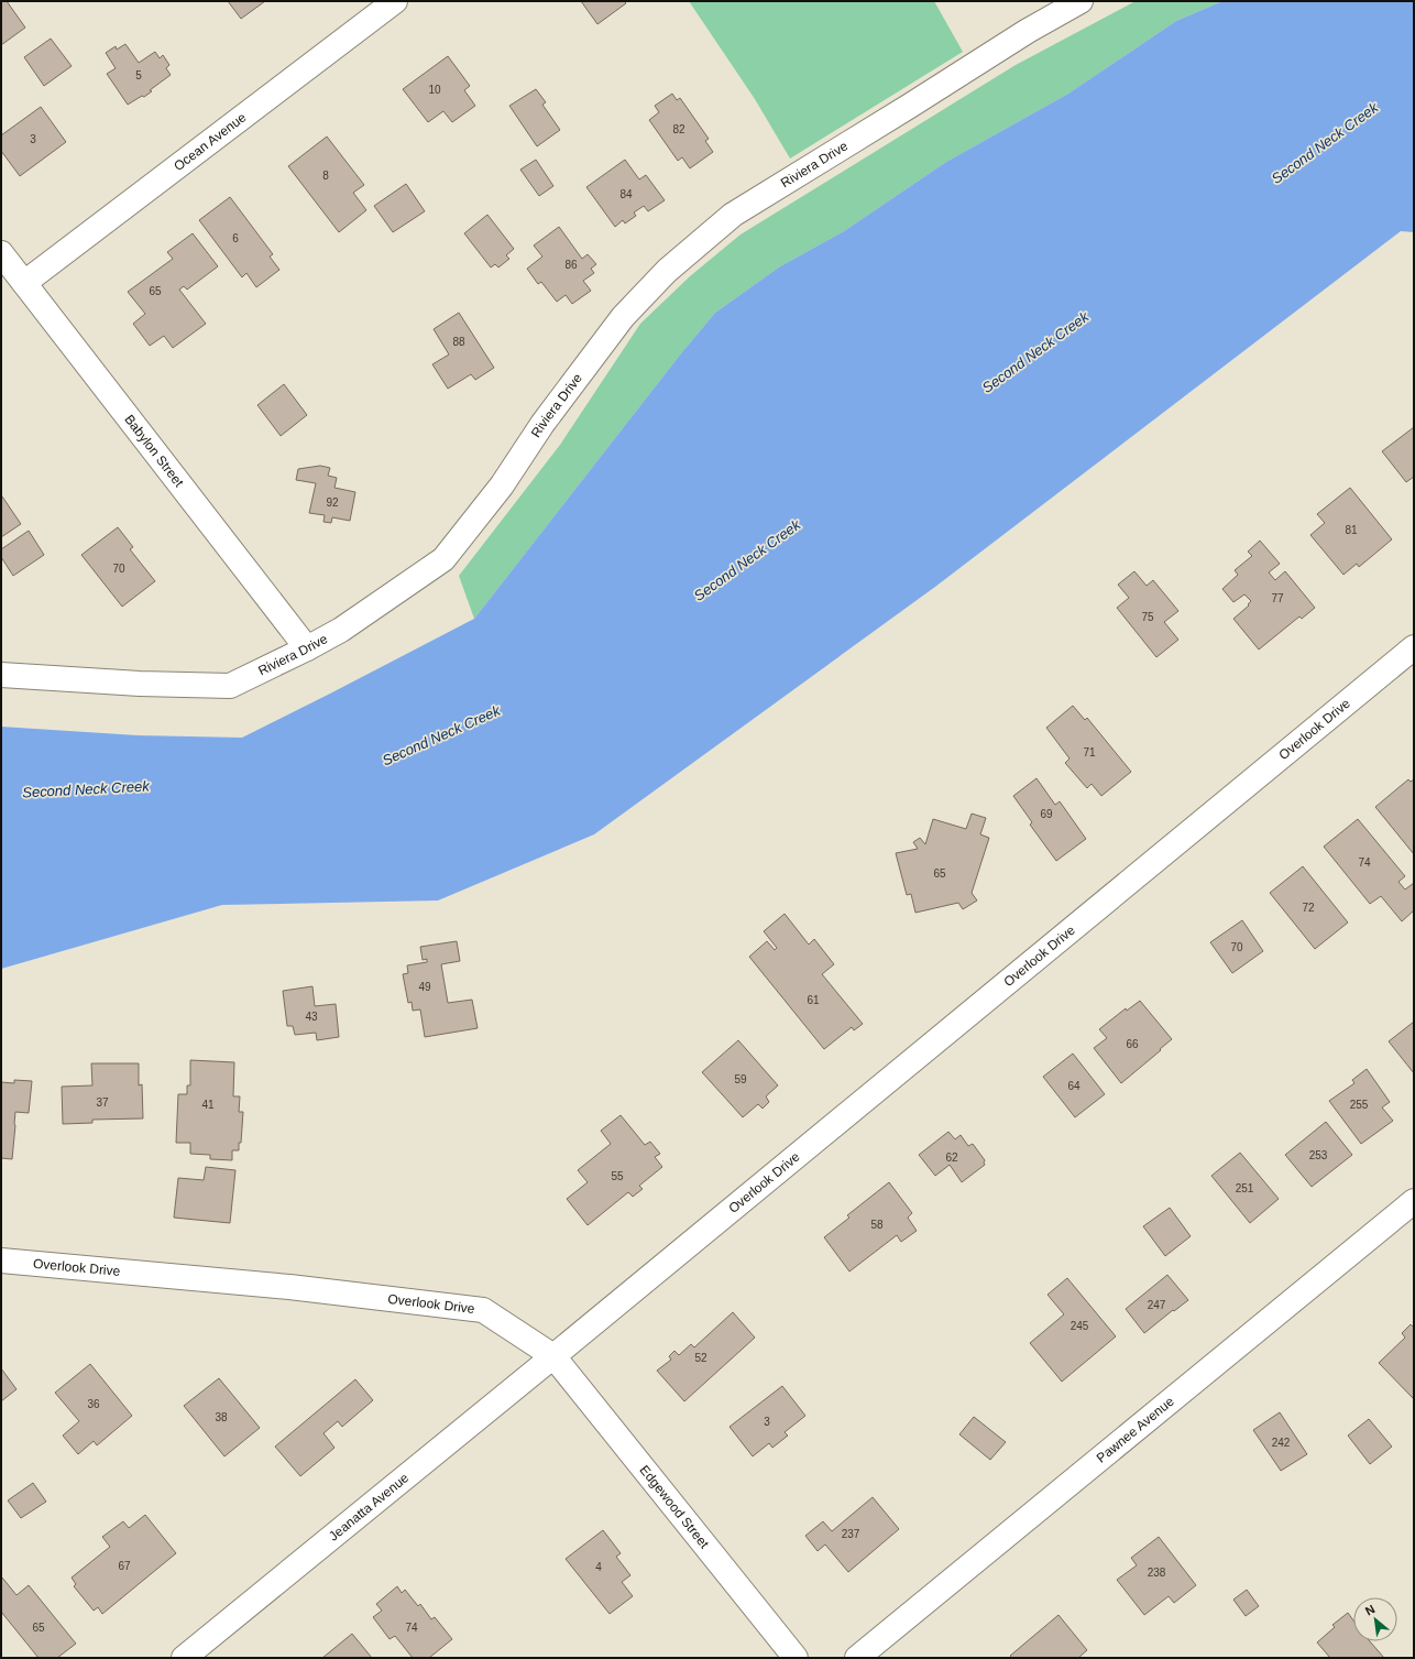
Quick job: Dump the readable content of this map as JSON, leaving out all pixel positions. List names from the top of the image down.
{
  "streets": {
    "street": [
      "Ocean Avenue",
      "Riviera Drive",
      "Babylon Street",
      "Overlook Drive",
      "Pawnee Avenue",
      "Jeanatta Avenue",
      "Edgewood Street"
    ]
  },
  "crossings": [
    ["Ocean Avenue", "Babylon Street"],
    ["Riviera Drive", "Babylon Street"],
    ["Overlook Drive", "Jeanatta Avenue"],
    ["Overlook Drive", "Edgewood Street"],
    ["Jeanatta Avenue", "Edgewood Street"]
  ],
  "water": ["Second Neck Creek"],
  "house_numbers": [
    "5",
    "10",
    "82",
    "3",
    "8",
    "84",
    "6",
    "86",
    "65",
    "88",
    "92",
    "81",
    "70",
    "77",
    "75",
    "71",
    "69",
    "74",
    "65",
    "72",
    "70",
    "49",
    "61",
    "43",
    "66",
    "59",
    "64",
    "37",
    "41",
    "255",
    "253",
    "62",
    "55",
    "251",
    "58",
    "247",
    "245",
    "52",
    "36",
    "38",
    "3",
    "242",
    "237",
    "67",
    "4",
    "238",
    "65",
    "74"
  ],
  "north": "top left"
}
